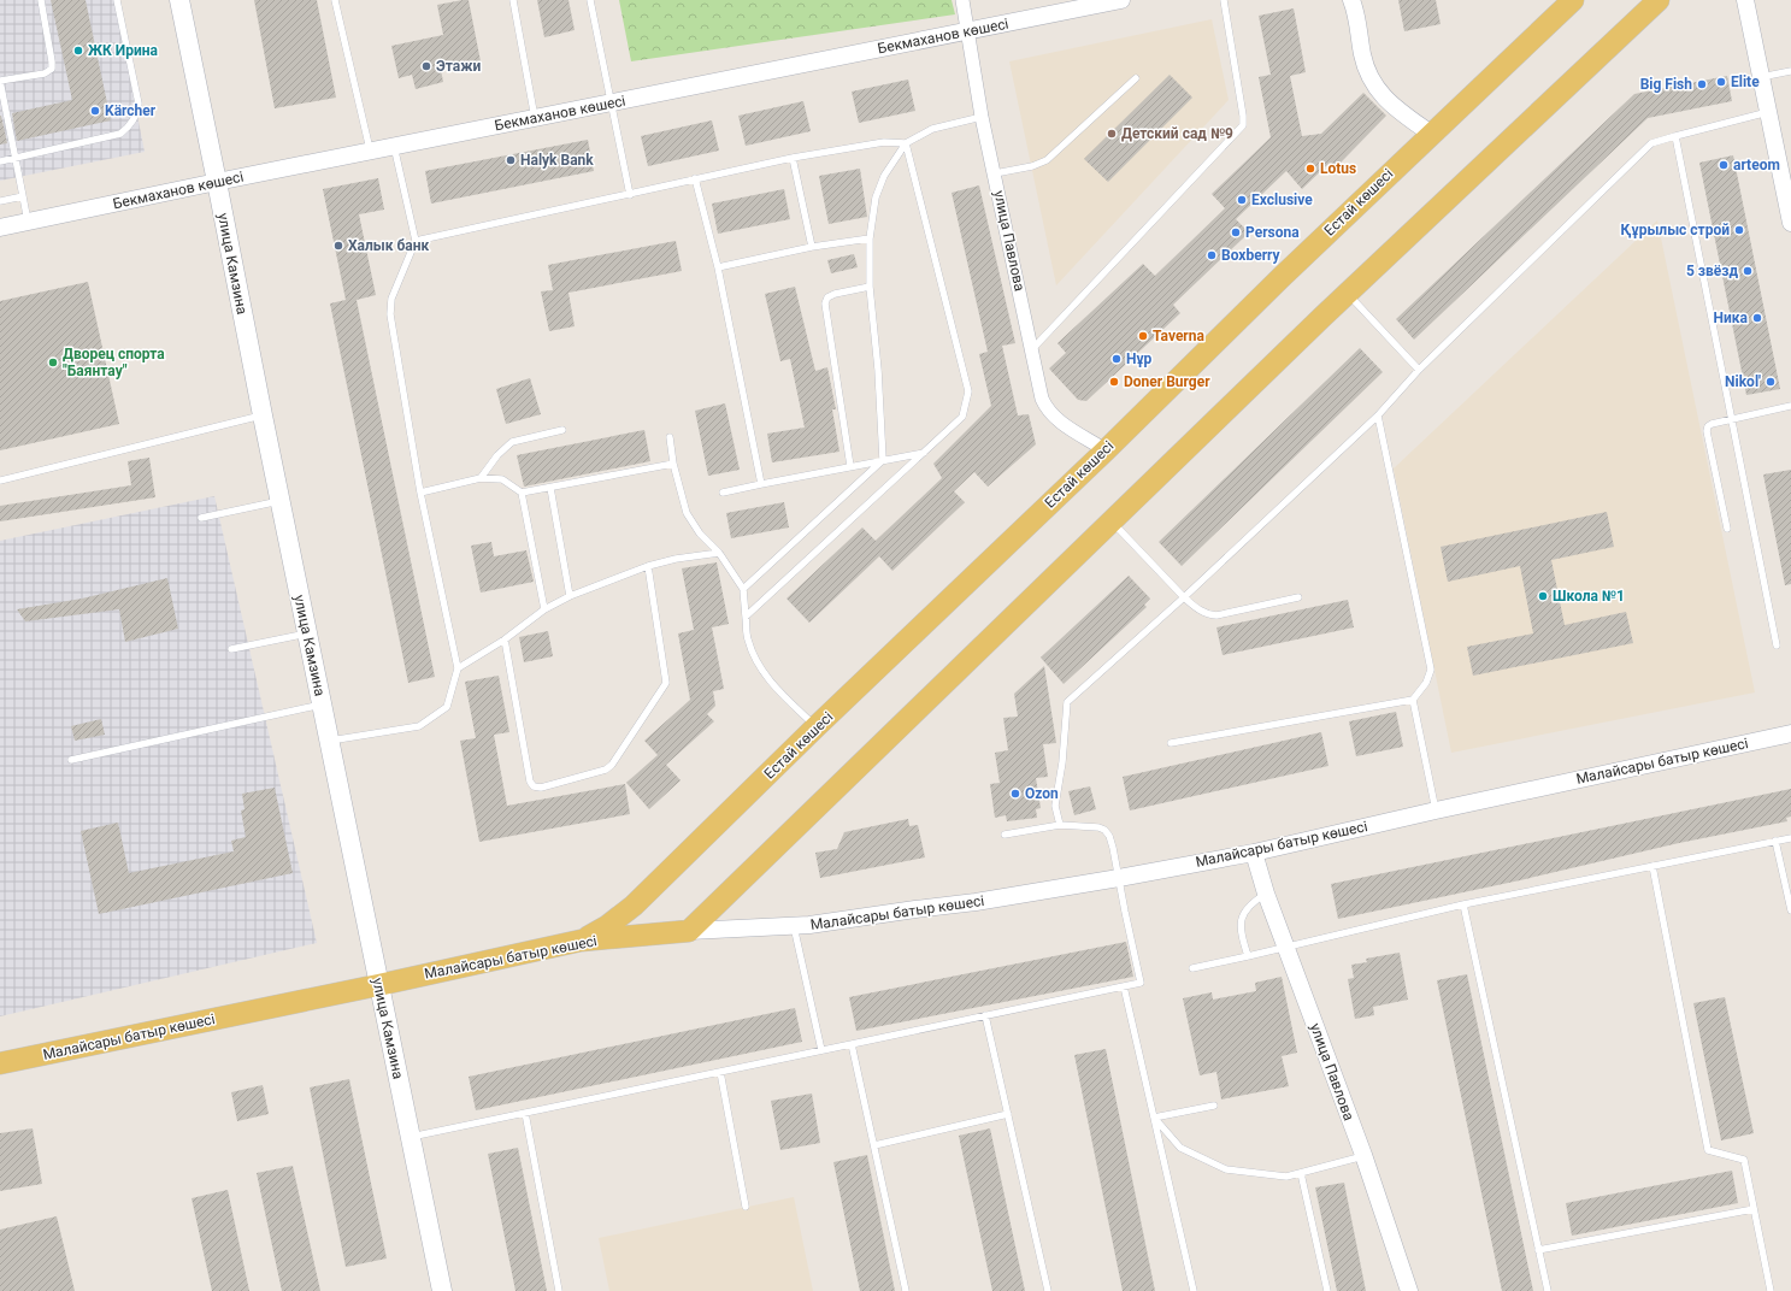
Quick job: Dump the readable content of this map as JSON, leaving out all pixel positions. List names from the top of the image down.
{
  "streets": {
    "main road": ["Естай көшесі", "улица Камзина", "Малайсары батыр көшесі"],
    "street": ["Бекмаханов көшесі", "улица Павлова"]
  },
  "crossings": [
    ["Бекмаханов көшесі", "улица Павлова"],
    ["Бекмаханов көшесі", "улица Камзина"],
    ["Естай көшесі", "улица Павлова"],
    ["Естай көшесі", "Малайсары батыр көшесі"],
    ["улица Павлова", "Малайсары батыр көшесі"],
    ["улица Камзина", "Малайсары батыр көшесі"]
  ],
  "places": [
    "ЖК Ирина",
    "Этажи",
    "Elite",
    "Big Fish",
    "Kärcher",
    "Детский сад №9",
    "Halyk Bank",
    "arteom",
    "Lotus",
    "Exclusive",
    "Құрылыс строй",
    "Persona",
    "Халык банк",
    "Boxberry",
    "5 звёзд",
    "Ника",
    "Taverna",
    "Нұр",
    "Дворец спорта \"Баянтау\"",
    "Doner Burger",
    "Nikol'",
    "Школа №1",
    "Ozon"
  ]
}
